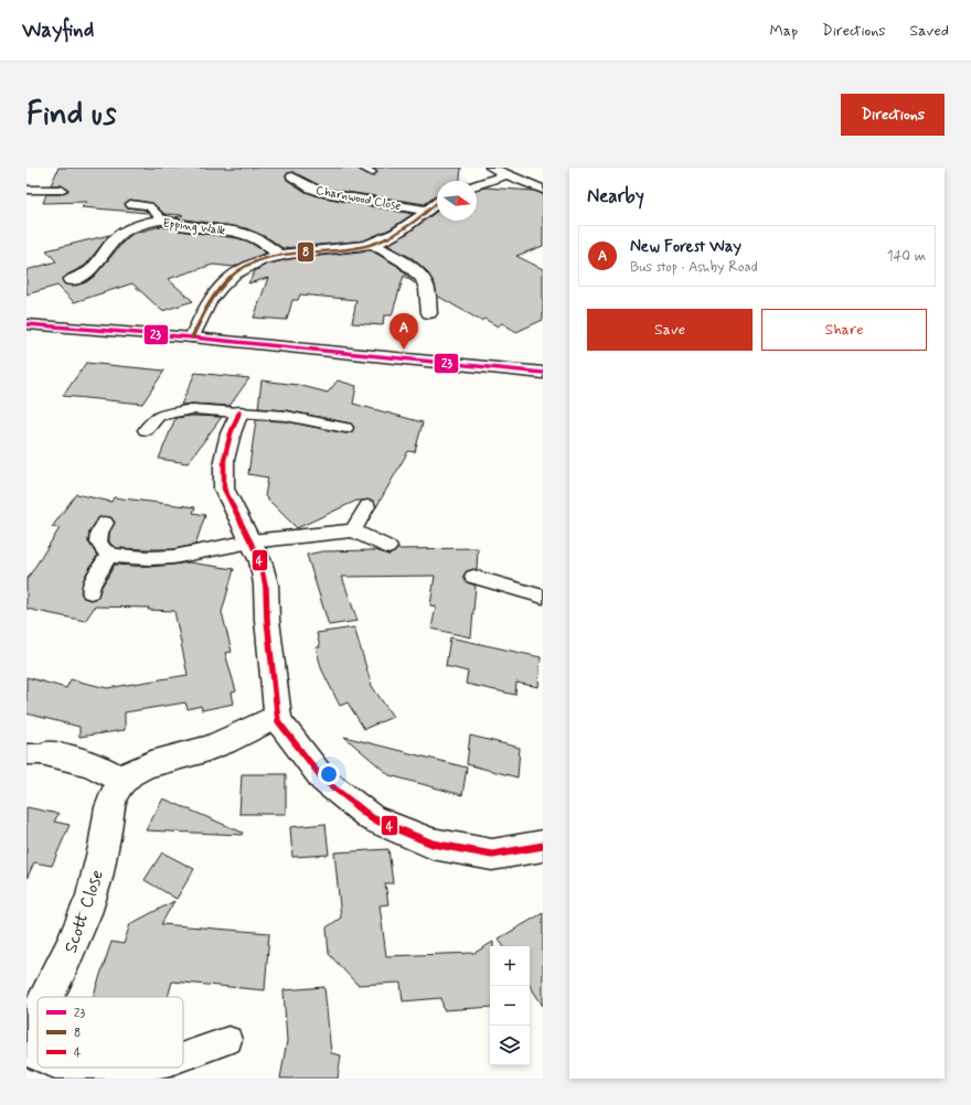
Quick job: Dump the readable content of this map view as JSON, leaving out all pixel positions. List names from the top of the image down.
{
  "streets": {
    "street": ["Charnwood Close", "Epping Walk", "Scott Close"]
  },
  "lines": ["transit line 8", "transit line 23", "transit line 4"],
  "legend": ["23", "8", "4"],
  "north": "right",
  "page": {
    "header": "Wayfind",
    "nav": ["Map", "Directions", "Saved"],
    "buttons": [
      "Directions",
      ["Save", "Share"]
    ],
    "title": "Find us",
    "heading": "Nearby",
    "list": [
      {
        "mark": "A",
        "name": "New Forest Way",
        "note": "Bus stop · Ashby Road",
        "value": "140 m"
      }
    ],
    "pins": "A",
    "map_buttons": ["+", "−"]
  }
}
